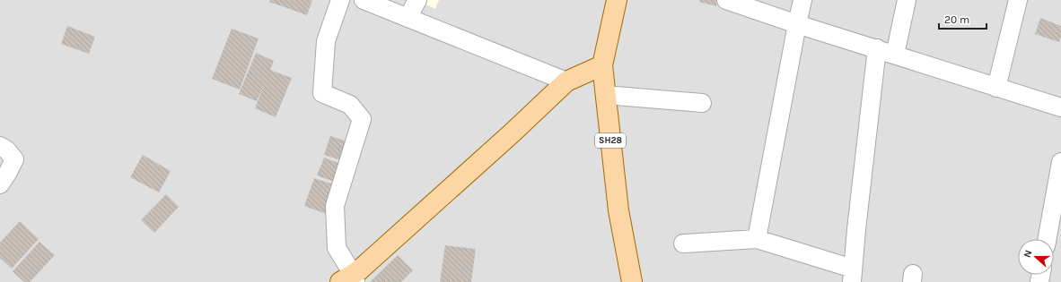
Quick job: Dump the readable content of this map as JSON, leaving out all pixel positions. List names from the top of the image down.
{
  "streets": {
    "main road": ["SH28"]
  },
  "scale_bar": "20 m",
  "north": "left"
}
